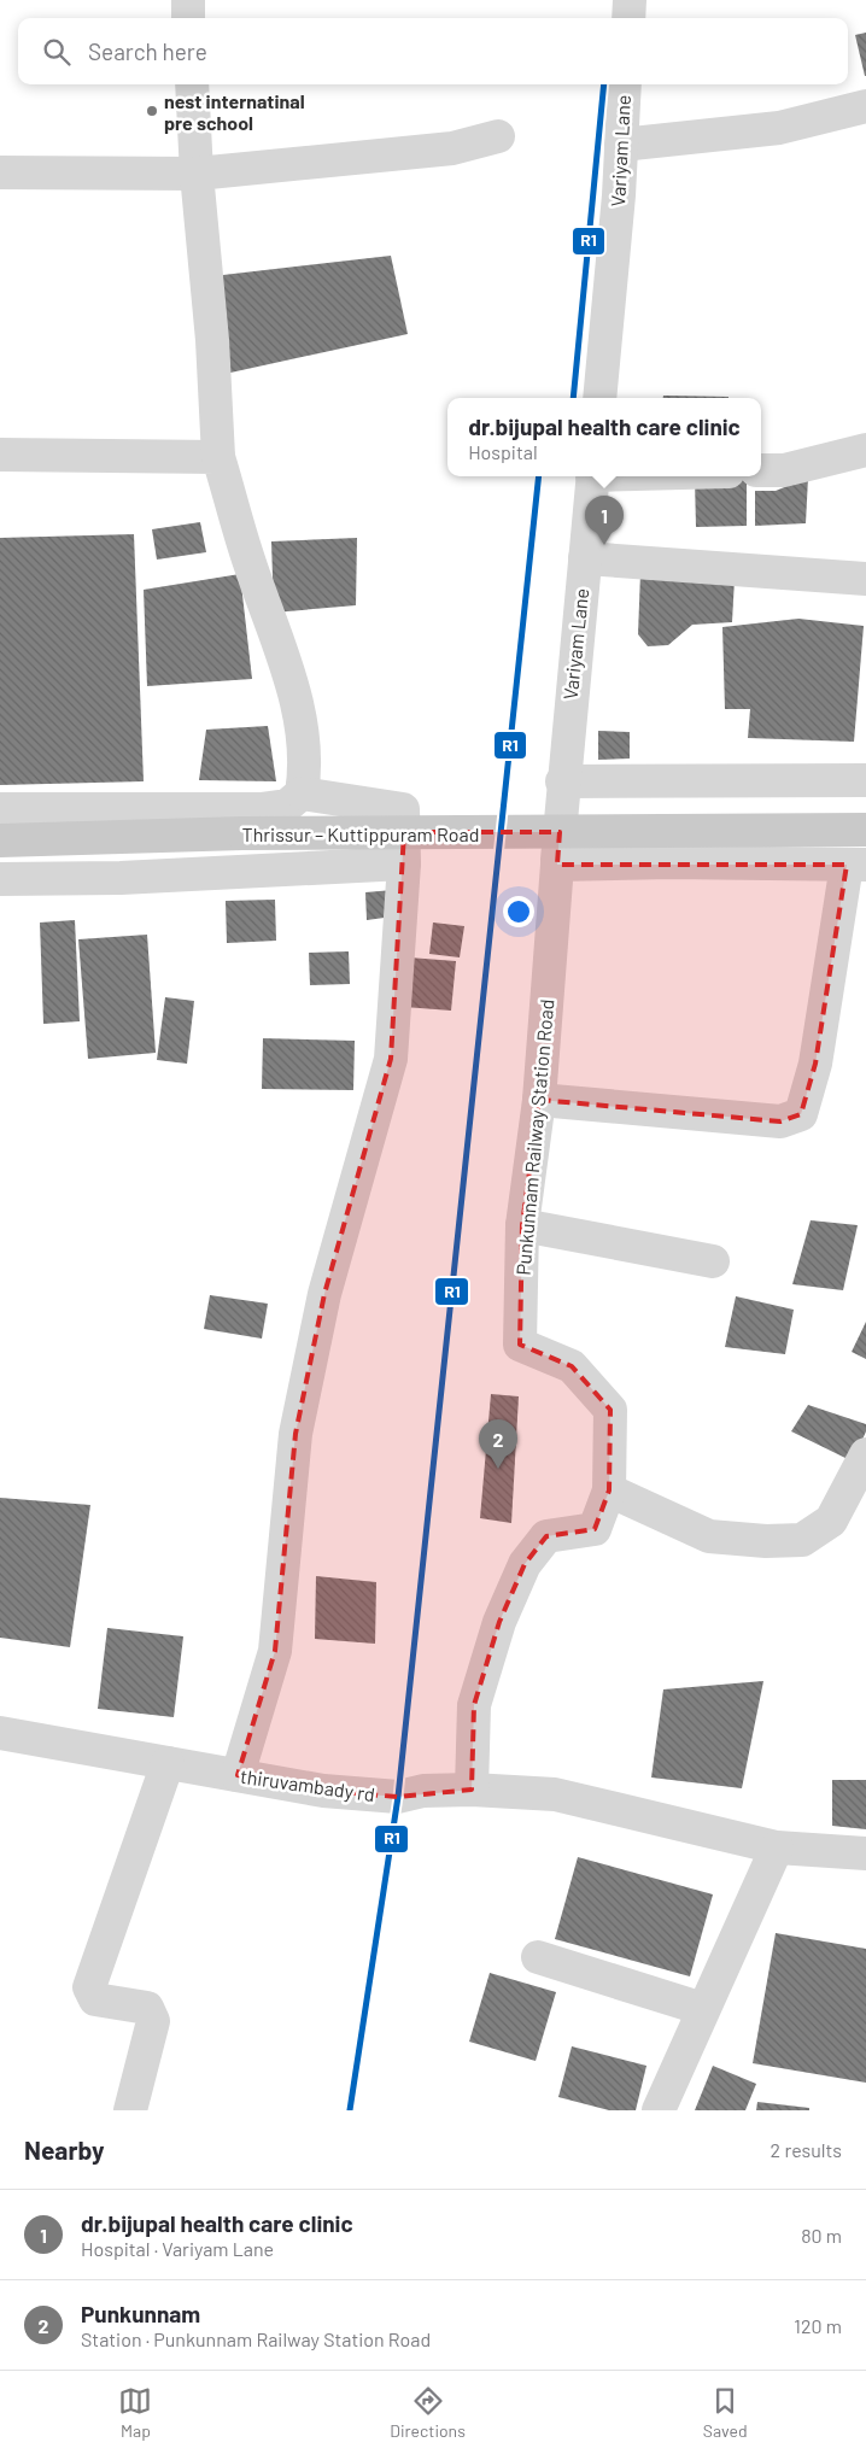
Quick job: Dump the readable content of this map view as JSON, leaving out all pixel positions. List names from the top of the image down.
{
  "streets": {
    "main road": ["Thrissur – Kuttippuram Road"],
    "street": ["Variyam Lane", "Punkunnam Railway Station Road", "thiruvambady rd"]
  },
  "crossings": [
    ["Variyam Lane", "Punkunnam Railway Station Road"],
    ["Punkunnam Railway Station Road", "thiruvambady rd"]
  ],
  "places": ["nest internatinal pre school"],
  "lines": ["transit line R1"],
  "page": {
    "search": "Search here",
    "popup": ["dr.bijupal health care clinic", "Hospital"],
    "pins": ["1", "2"],
    "heading": ["Nearby", "2 results"],
    "list": [
      {
        "mark": "1",
        "name": "dr.bijupal health care clinic",
        "note": "Hospital · Variyam Lane",
        "value": "80 m"
      },
      {
        "mark": "2",
        "name": "Punkunnam",
        "note": "Station · Punkunnam Railway Station Road",
        "value": "120 m"
      }
    ],
    "nav": ["Map", "Directions", "Saved"]
  }
}
